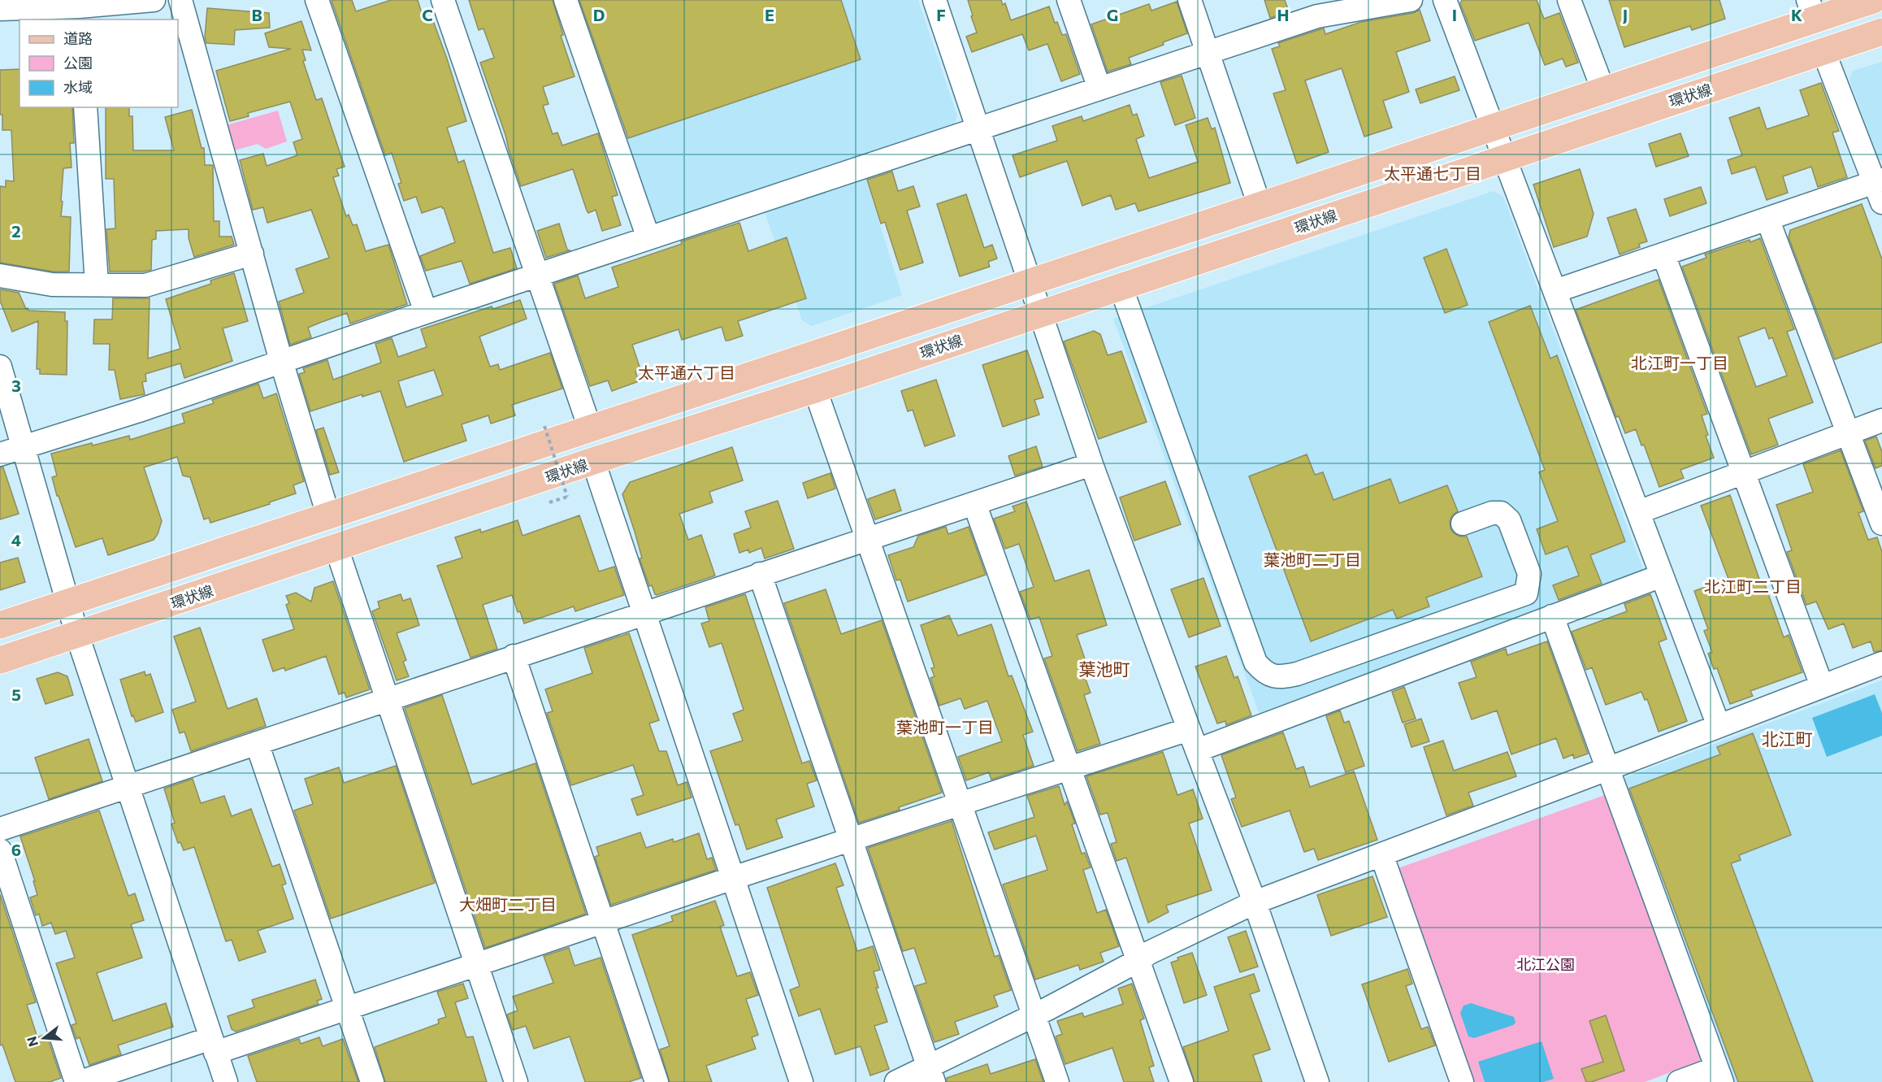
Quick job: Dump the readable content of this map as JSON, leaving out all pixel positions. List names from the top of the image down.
{
  "streets": {
    "main road": ["環状線"]
  },
  "districts": [
    "太平通七丁目",
    "北江町一丁目",
    "太平通六丁目",
    "葉池町二丁目",
    "北江町二丁目",
    "葉池町",
    "葉池町一丁目",
    "北江町",
    "大畑町二丁目"
  ],
  "parks": ["北江公園"],
  "legend": ["道路", "公園", "水域"],
  "north": "left",
  "grid": {
    "columns": [
      "B",
      "C",
      "D",
      "E",
      "F",
      "G",
      "H",
      "I",
      "J",
      "K"
    ],
    "rows": [
      "2",
      "3",
      "4",
      "5",
      "6"
    ]
  }
}
